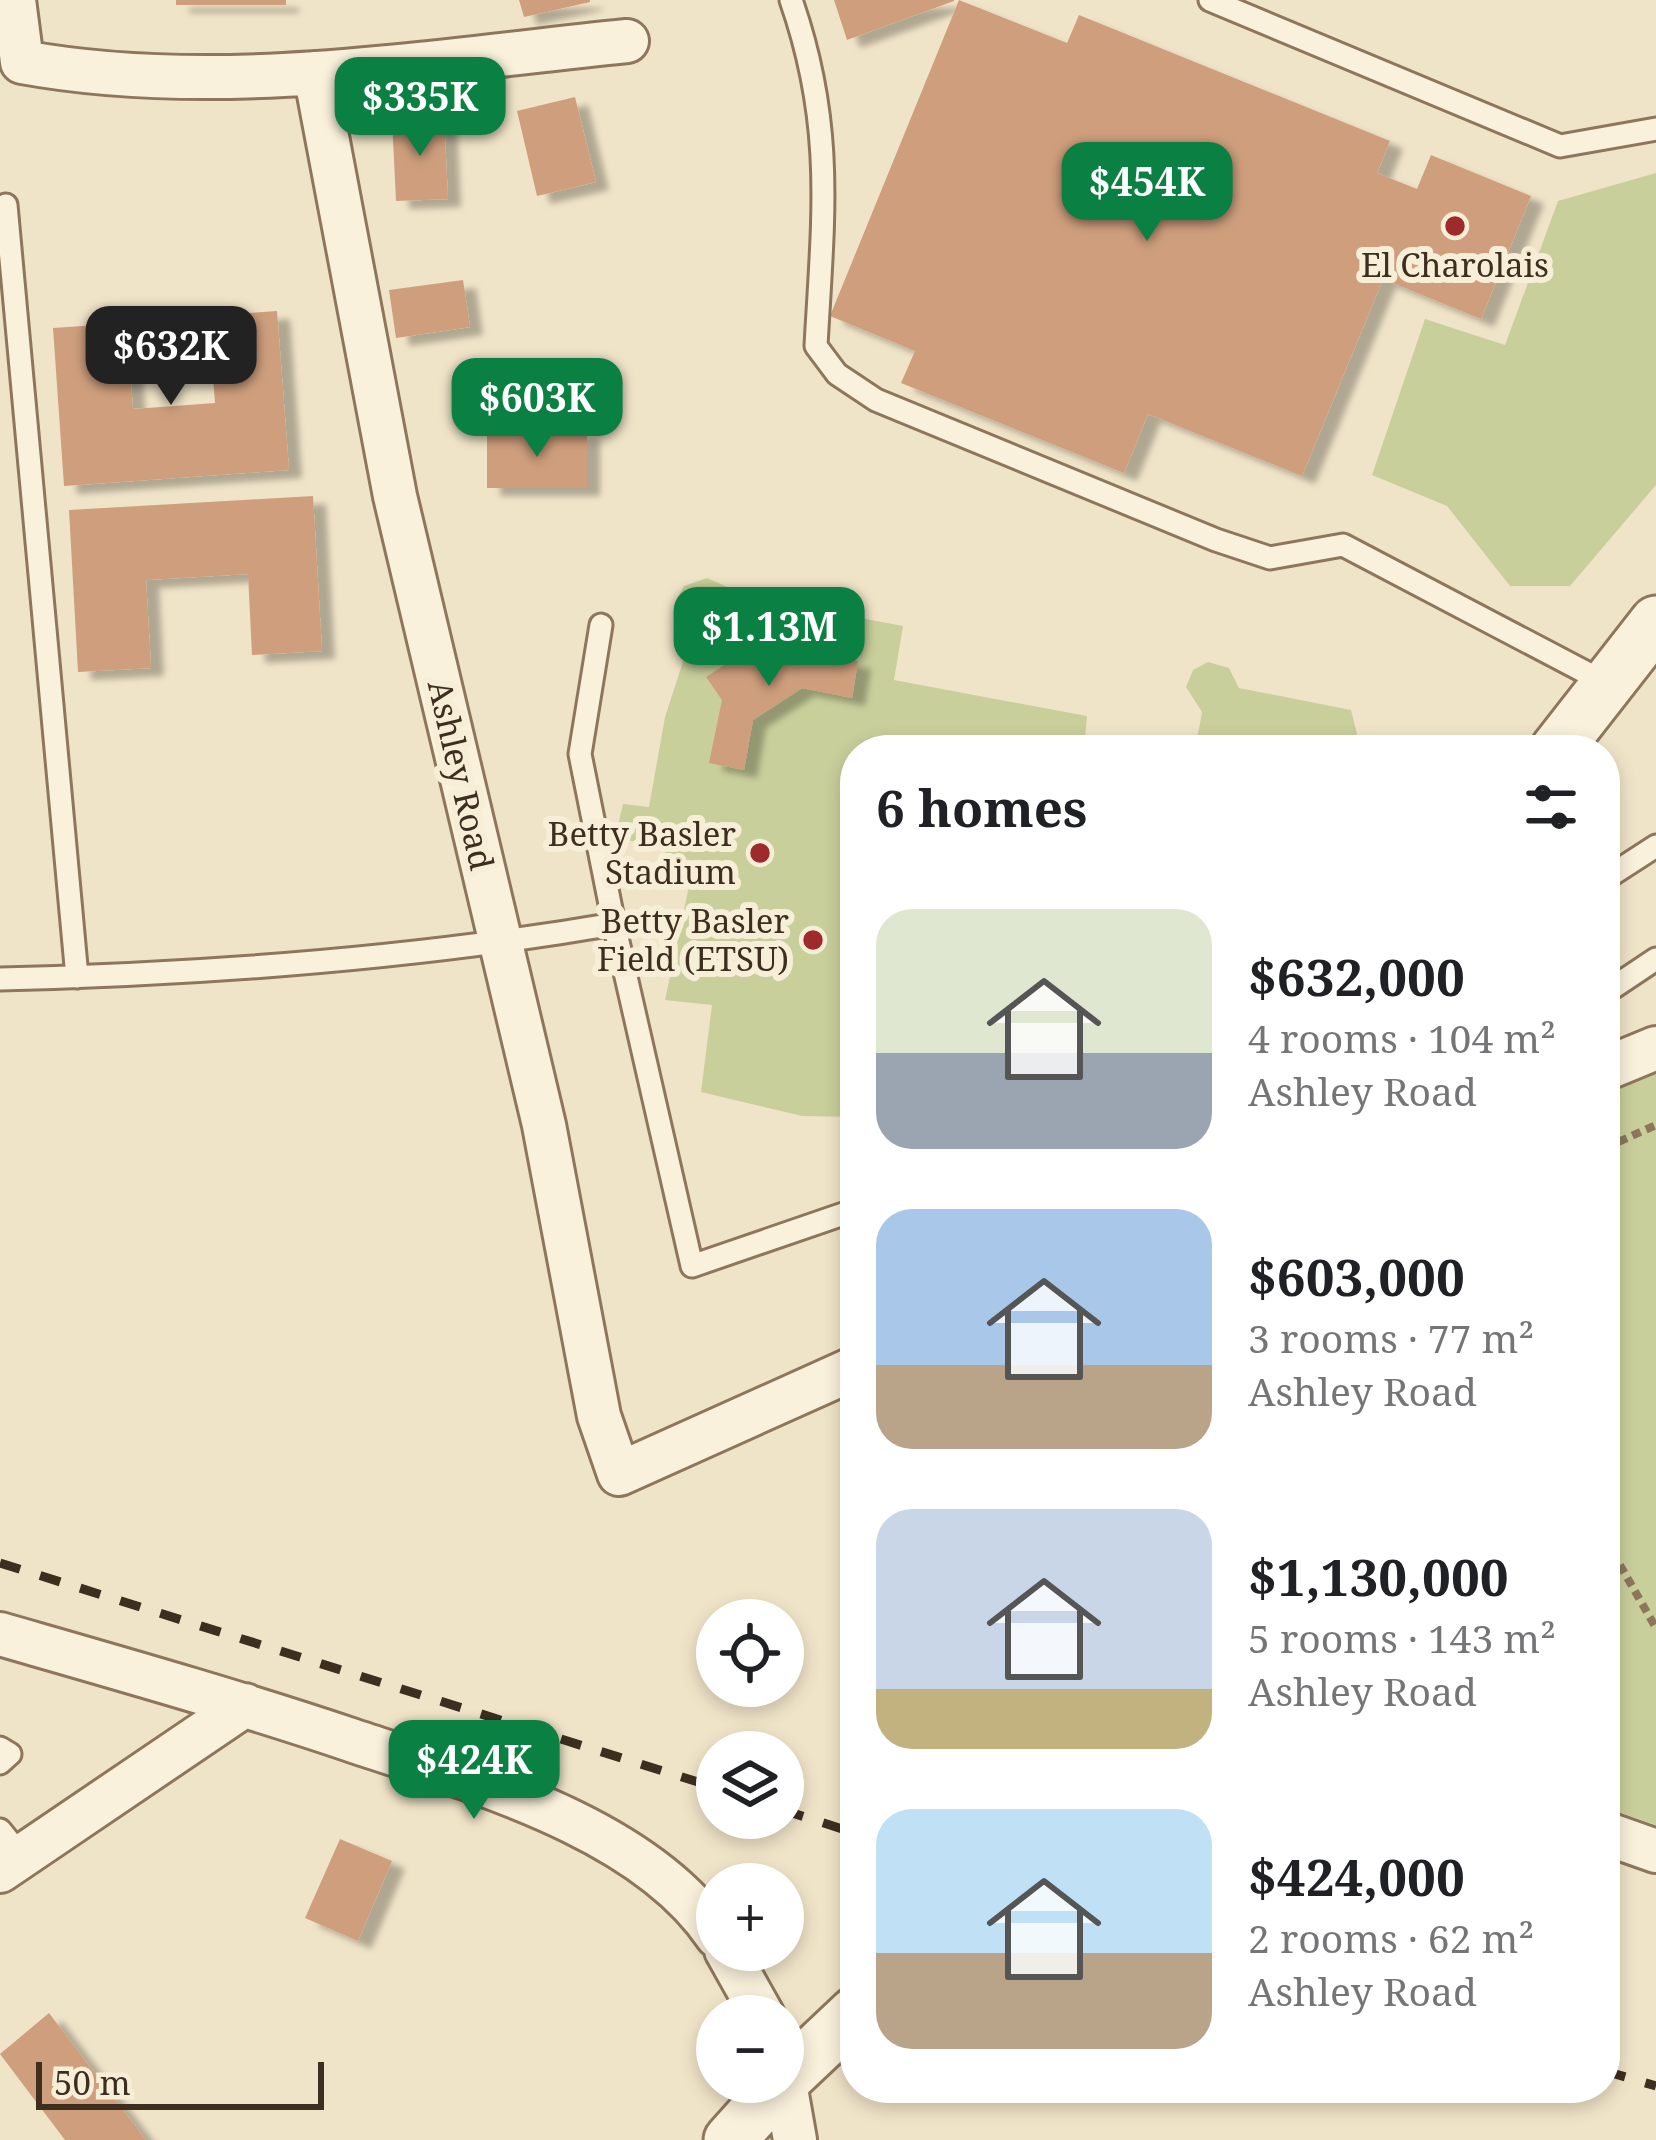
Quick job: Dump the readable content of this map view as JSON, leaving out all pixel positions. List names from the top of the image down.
{
  "streets": {
    "street": ["Ashley Road"]
  },
  "places": ["El Charolais", "Betty Basler Stadium", "Betty Basler Field (ETSU)"],
  "scale_bar": "50 m",
  "page": {
    "price": [
      "$335K",
      "$454K",
      "$632K",
      "$603K",
      "$1.13M",
      "$424K"
    ],
    "heading": "6 homes",
    "list": [
      {
        "name": "$632,000",
        "note": "4 rooms · 104 m² · Ashley Road"
      },
      {
        "name": "$603,000",
        "note": "3 rooms · 77 m² · Ashley Road"
      },
      {
        "name": "$1,130,000",
        "note": "5 rooms · 143 m² · Ashley Road"
      },
      {
        "name": "$424,000",
        "note": "2 rooms · 62 m² · Ashley Road"
      }
    ],
    "map_buttons": ["+", "−"],
    "scale": "50 m"
  }
}
